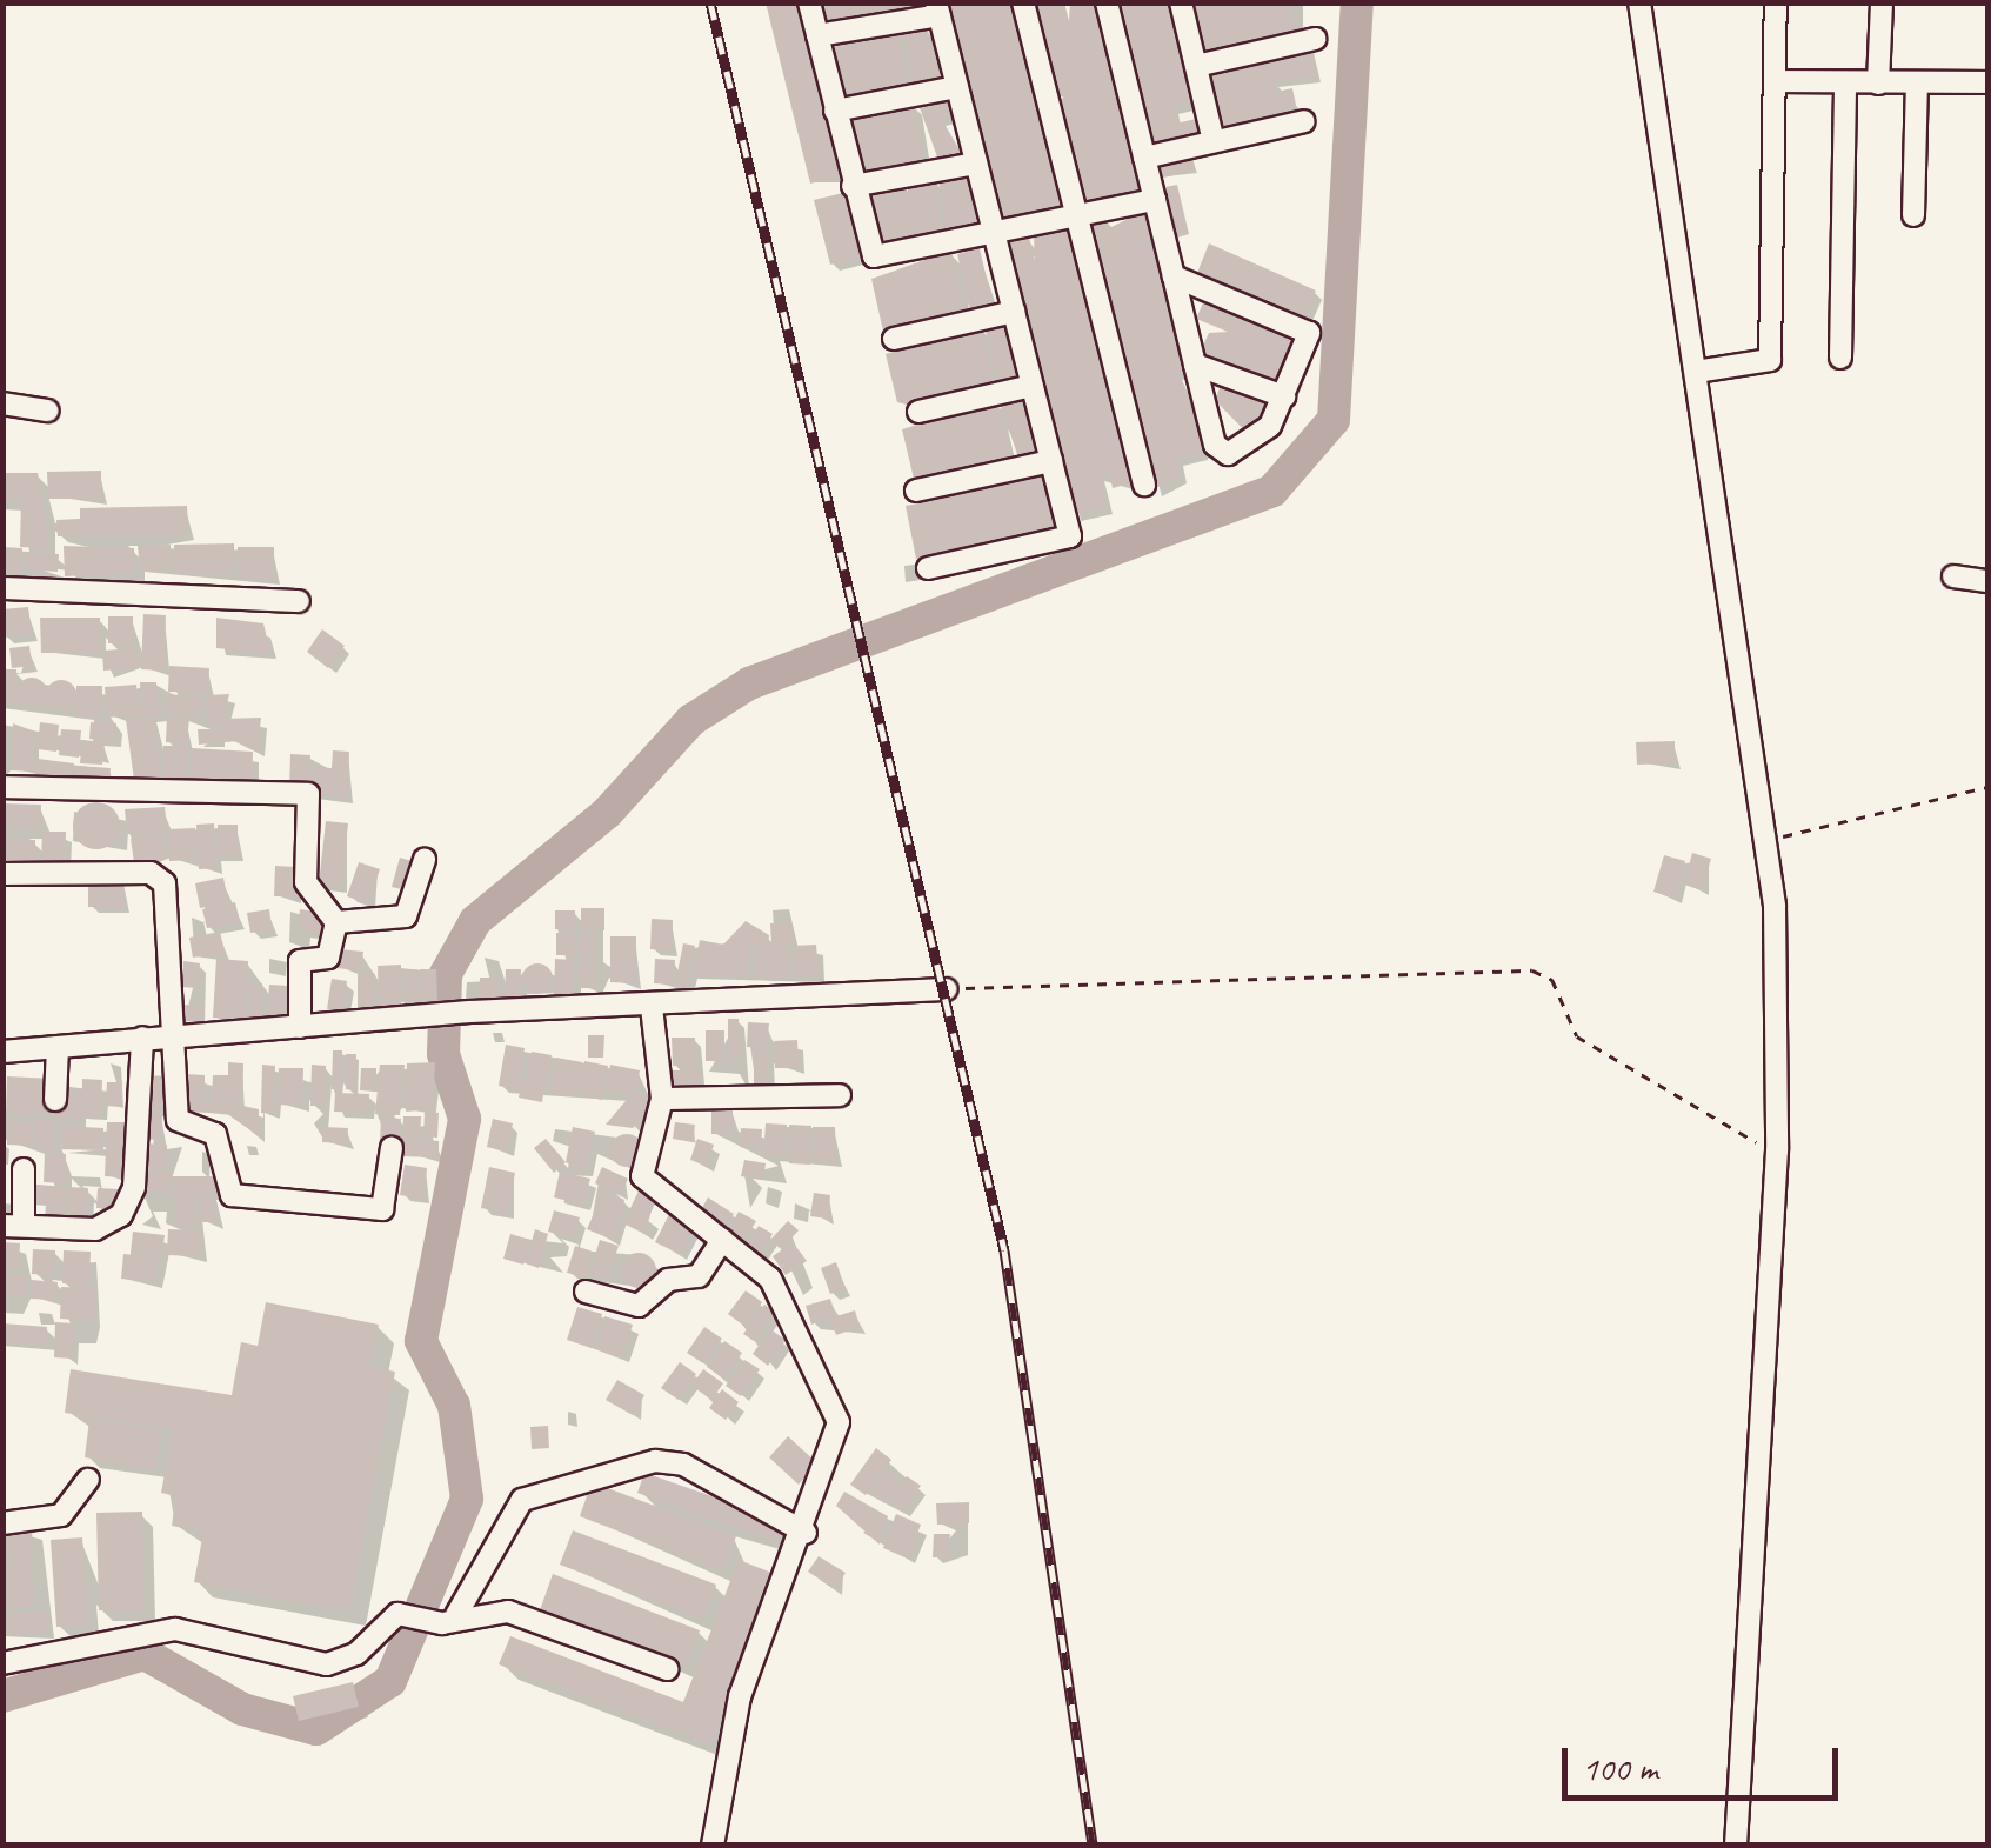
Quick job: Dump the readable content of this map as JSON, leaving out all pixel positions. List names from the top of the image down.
{
  "scale_bar": "100 m"
}
